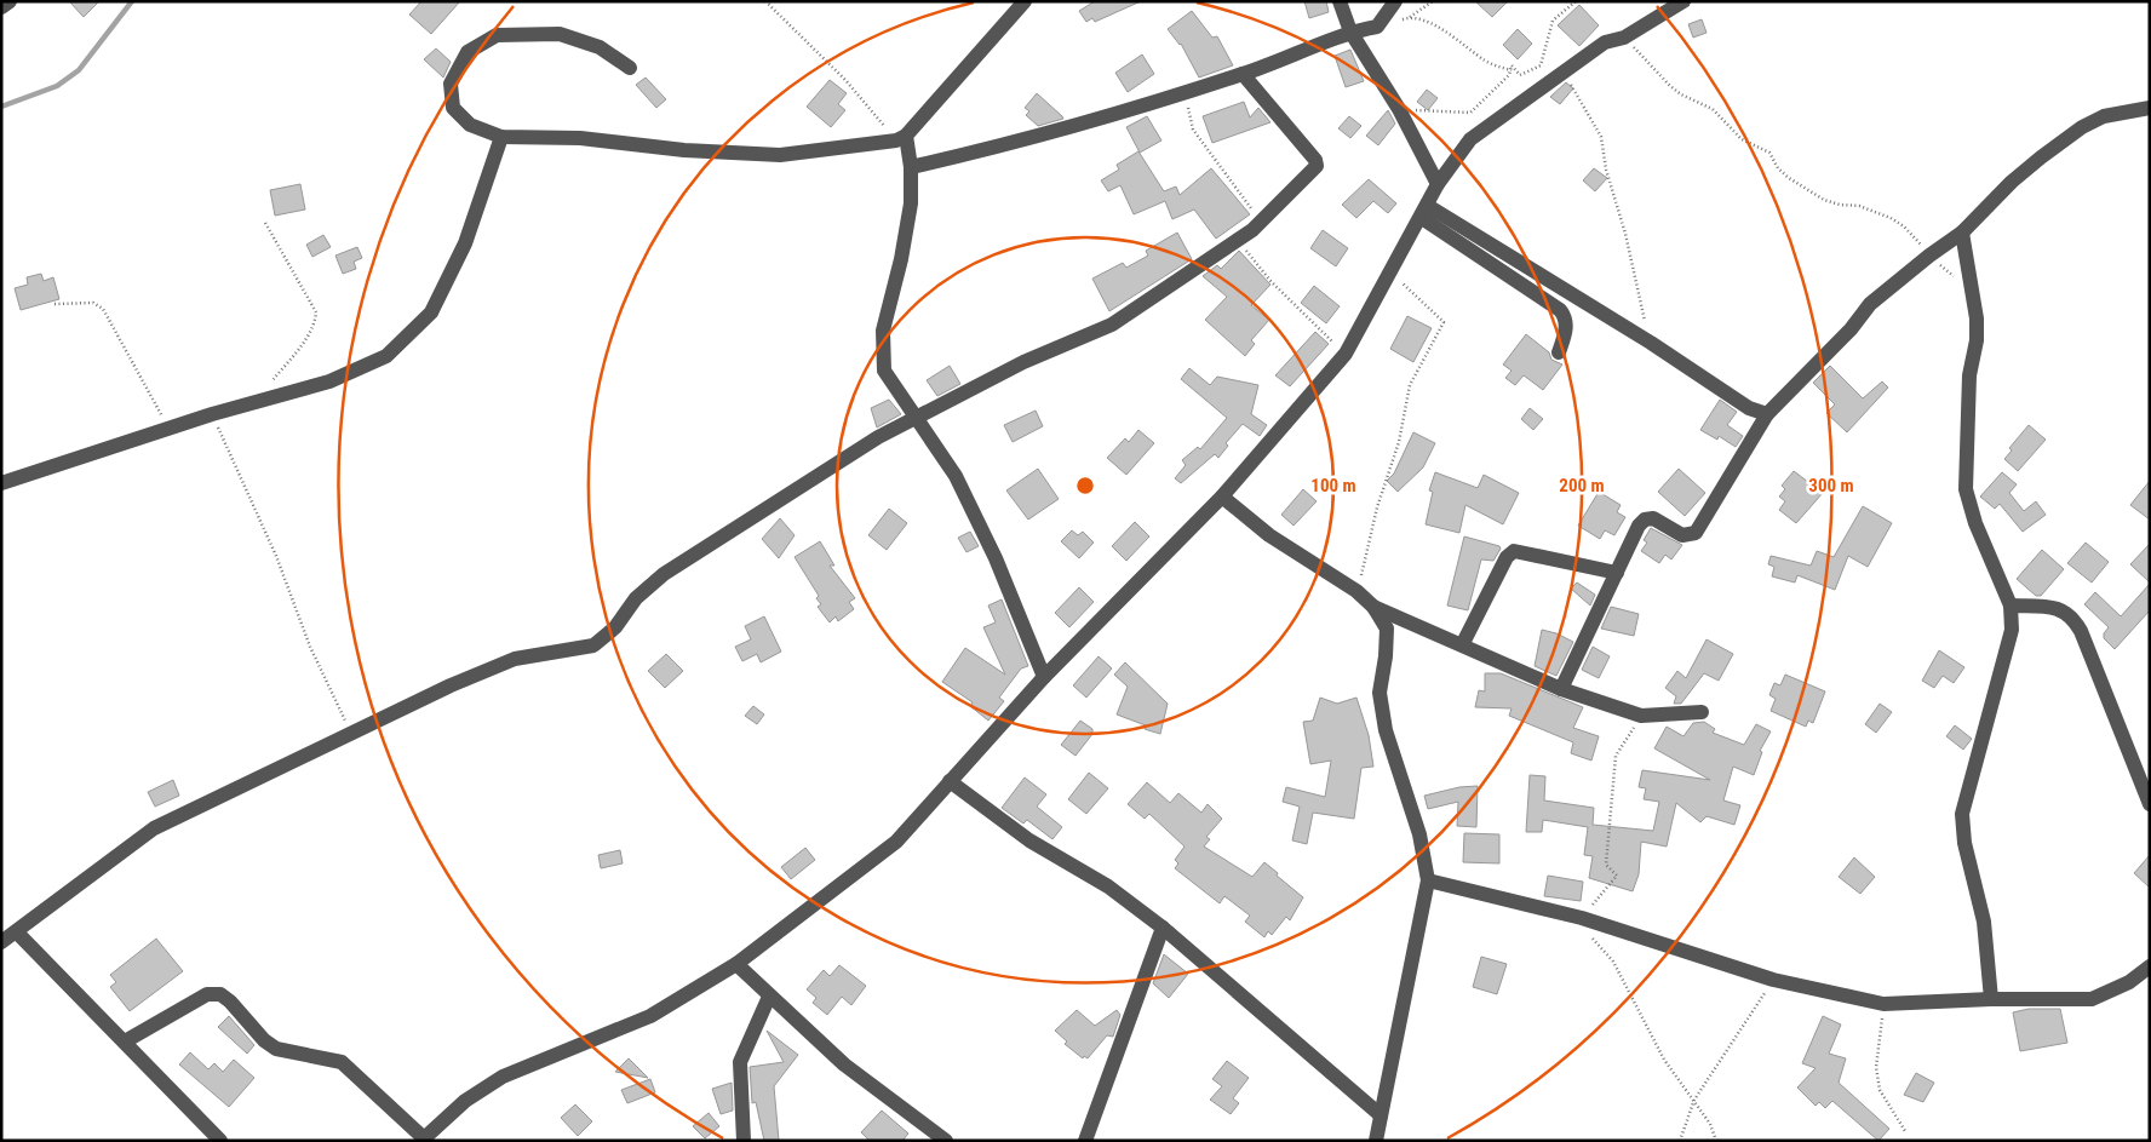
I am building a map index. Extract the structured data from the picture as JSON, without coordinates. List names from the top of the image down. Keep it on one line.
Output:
{"rings":["100 m","200 m","300 m"]}
